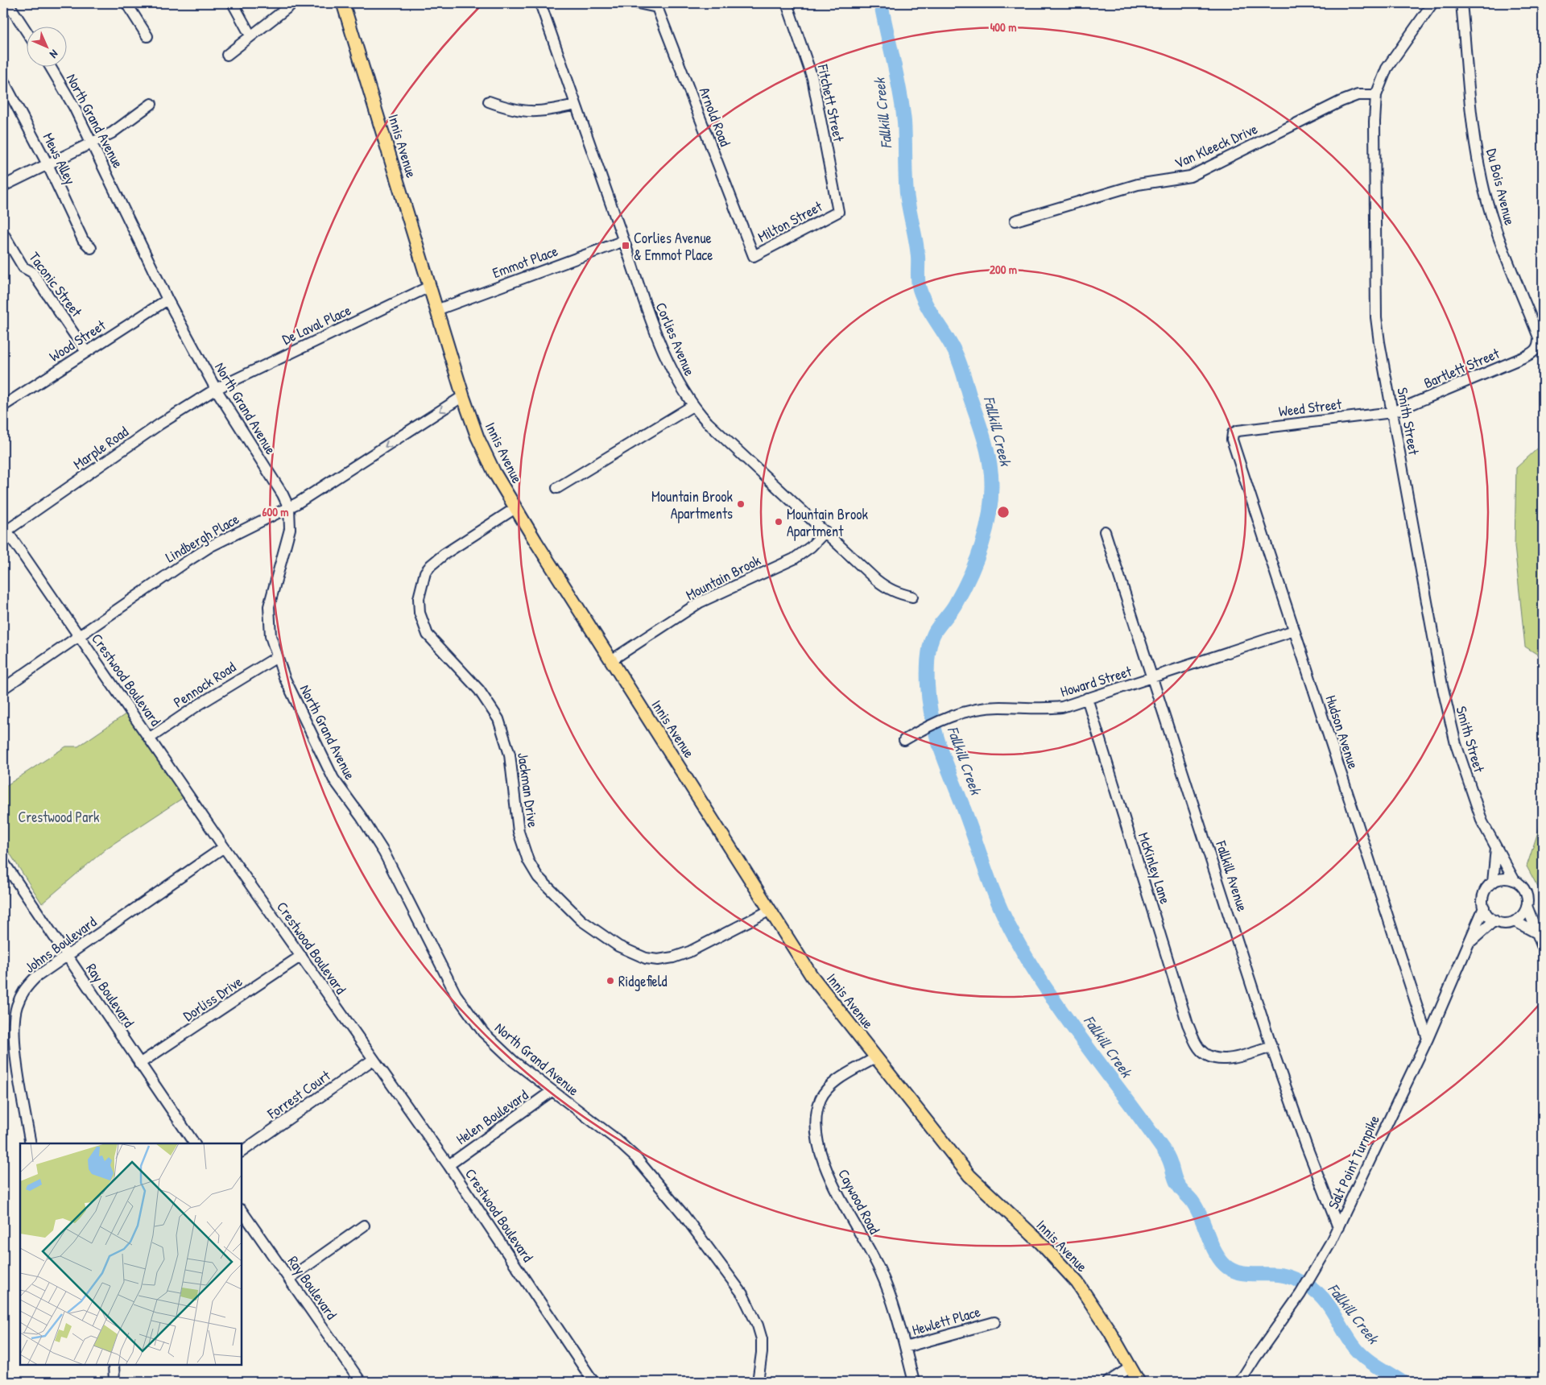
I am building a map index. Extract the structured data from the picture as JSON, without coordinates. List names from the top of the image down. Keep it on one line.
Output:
{"streets":{"main road":["Innis Avenue"],"street":["Fitchett Street","Arnold Road","North Grand Avenue","Van Kleeck Drive","Mews Alley","Du Bois Avenue","Milton Street","Emmot Place","Taconic Street","De Laval Place","Corlies Avenue","Wood Street","Bartlett Street","Weed Street","Smith Street","Marple Road","Lindbergh Place","Mountain Brook","Crestwood Boulevard","Howard Street","Pennock Road","Hudson Avenue","Jackman Drive","McKinley Lane","Fallkill Avenue","Johns Boulevard","Ray Boulevard","Dorliss Drive","Forrest Court","Helen Boulevard","Salt Point Turnpike","Caywood Road","Hewlett Place"]},"crossings":[["Fitchett Street","Milton Street"],["Arnold Road","Milton Street"],["North Grand Avenue","De Laval Place"],["North Grand Avenue","Wood Street"],["North Grand Avenue","Marple Road"],["North Grand Avenue","Lindbergh Place"],["North Grand Avenue","Pennock Road"],["North Grand Avenue","Helen Boulevard"],["Innis Avenue","Emmot Place"],["Innis Avenue","De Laval Place"],["Innis Avenue","Lindbergh Place"],["Innis Avenue","Mountain Brook"],["Innis Avenue","Jackman Drive"],["Innis Avenue","Caywood Road"],["Van Kleeck Drive","Smith Street"],["Du Bois Avenue","Bartlett Street"],["Emmot Place","Corlies Avenue"],["Taconic Street","Wood Street"],["De Laval Place","Marple Road"],["Corlies Avenue","Mountain Brook"],["Bartlett Street","Weed Street"],["Bartlett Street","Smith Street"],["Weed Street","Smith Street"],["Weed Street","Hudson Avenue"],["Smith Street","Salt Point Turnpike"],["Marple Road","Crestwood Boulevard"],["Lindbergh Place","Crestwood Boulevard"],["Crestwood Boulevard","Pennock Road"],["Crestwood Boulevard","Johns Boulevard"],["Crestwood Boulevard","Dorliss Drive"],["Crestwood Boulevard","Forrest Court"],["Crestwood Boulevard","Helen Boulevard"],["Howard Street","Hudson Avenue"],["Howard Street","McKinley Lane"],["Howard Street","Fallkill Avenue"],["Hudson Avenue","Salt Point Turnpike"],["McKinley Lane","Fallkill Avenue"],["Fallkill Avenue","Salt Point Turnpike"],["Johns Boulevard","Ray Boulevard"],["Ray Boulevard","Dorliss Drive"],["Caywood Road","Hewlett Place"]],"one_way":["Lindbergh Place"],"water":["Fallkill Creek"],"parks":["Crestwood Park"],"places":{"transit":["Corlies Avenue & Emmot Place"],"other":["Mountain Brook Apartments","Mountain Brook Apartment","Ridgefield"]},"north":"bottom right","rings":["400 m","200 m","600 m"]}
